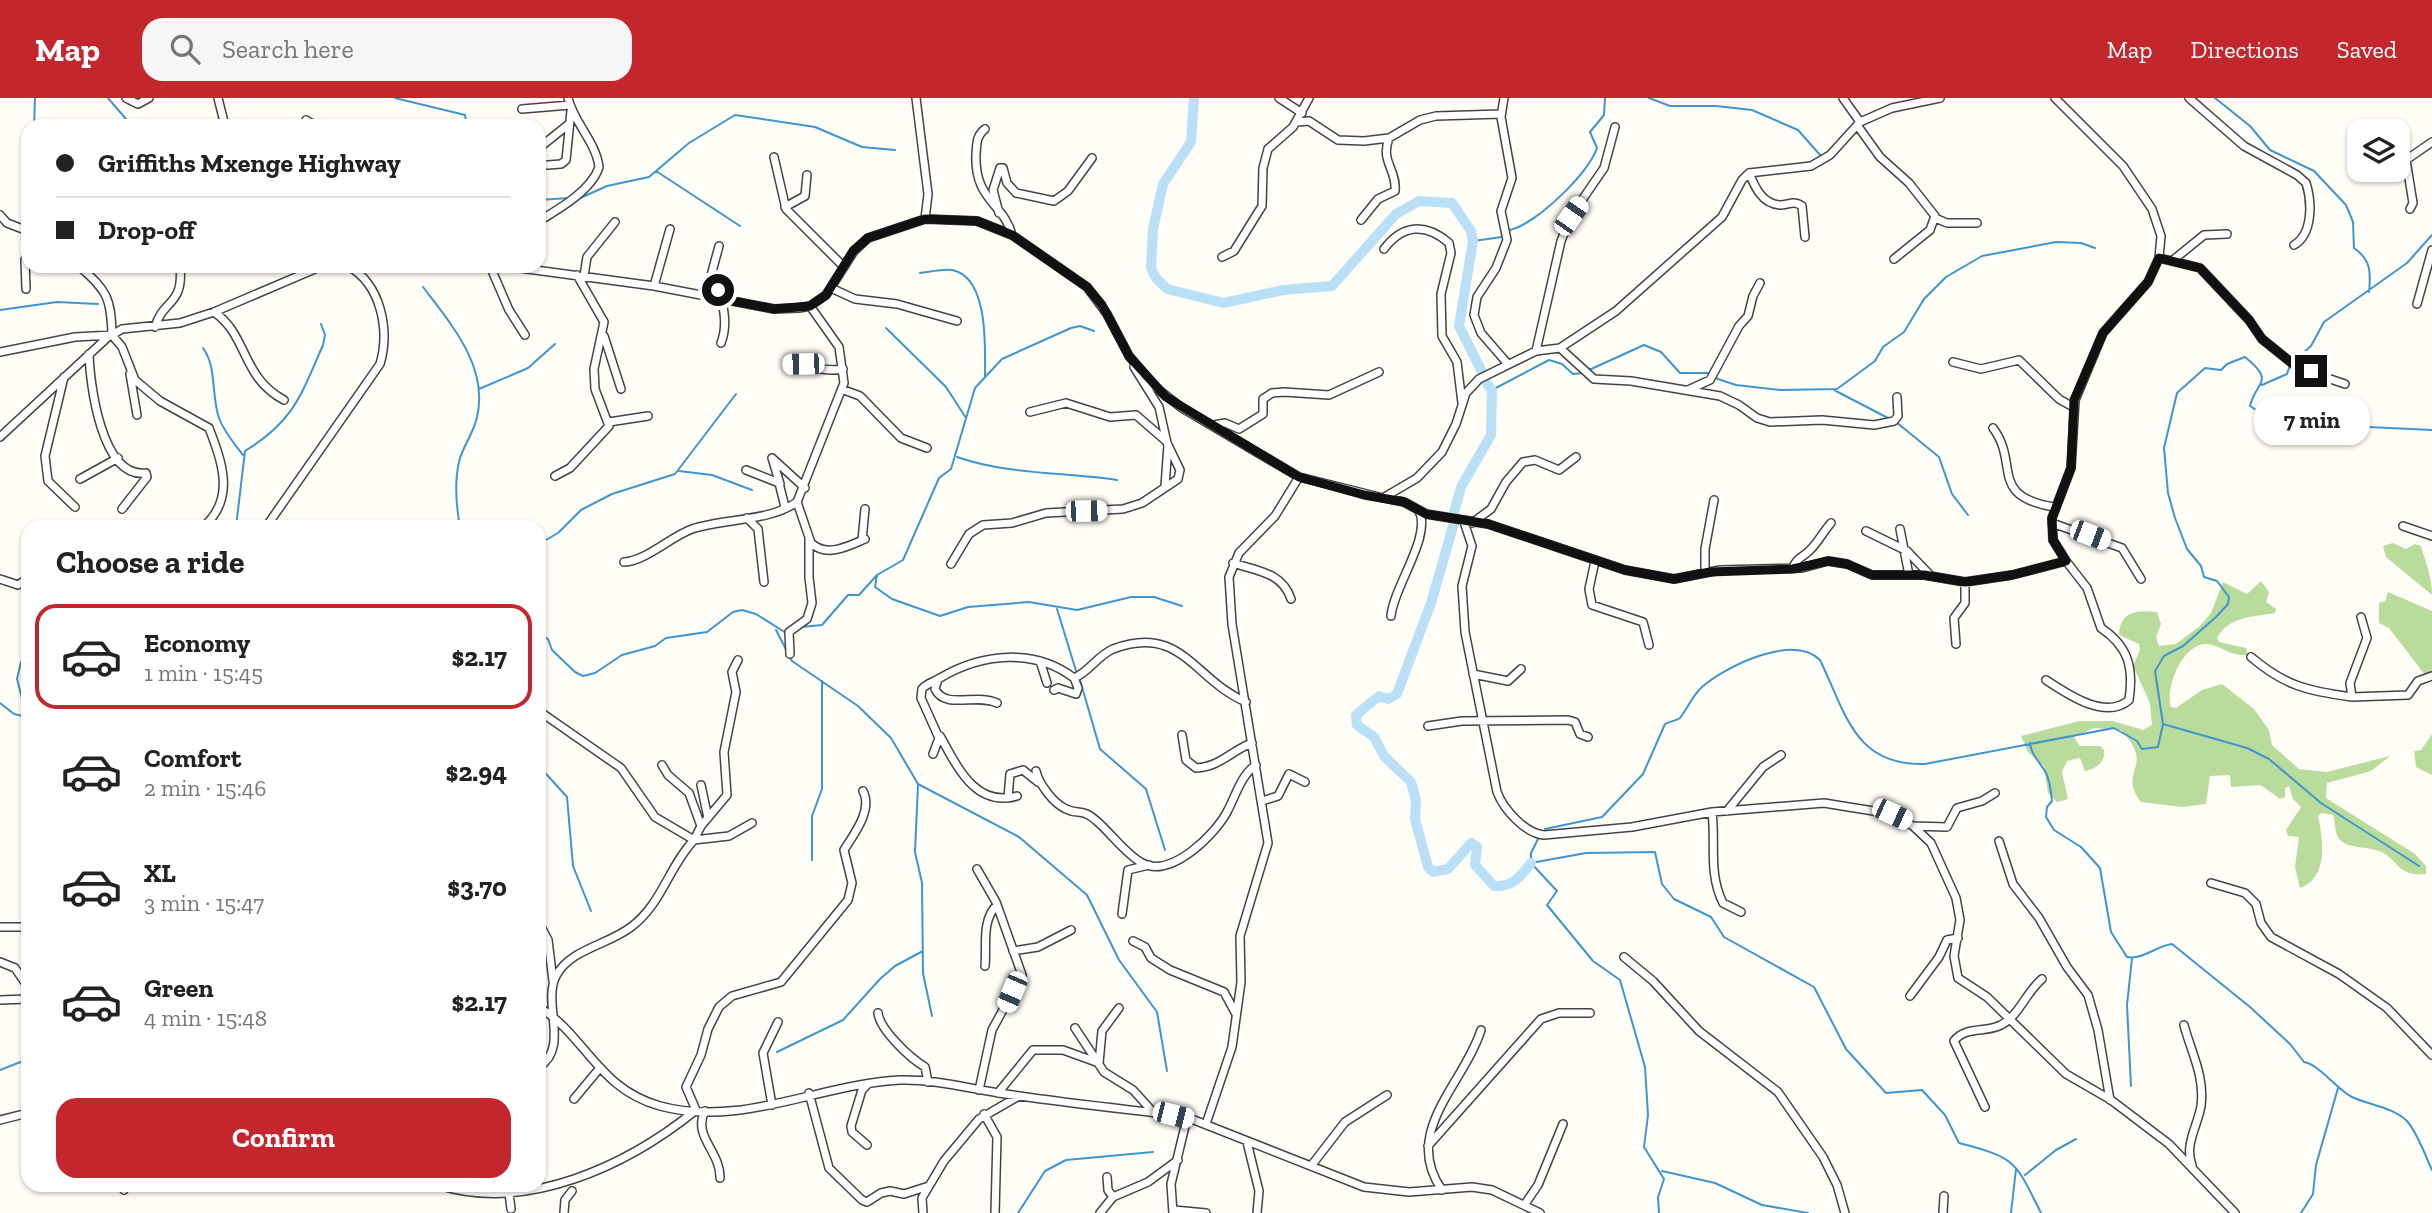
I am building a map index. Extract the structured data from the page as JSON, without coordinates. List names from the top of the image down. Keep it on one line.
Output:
{"page":{"header":"Map","search":"Search here","nav":["Map","Directions","Saved"],"banner":["Griffiths Mxenge Highway","Drop-off"],"bubble":"7 min","heading":"Choose a ride","list":[{"name":"Economy","note":"1 min · 15:45","value":"$2.17"},{"name":"Comfort","note":"2 min · 15:46","value":"$2.94"},{"name":"XL","note":"3 min · 15:47","value":"$3.70"},{"name":"Green","note":"4 min · 15:48","value":"$2.17"}],"buttons":"Confirm"}}
